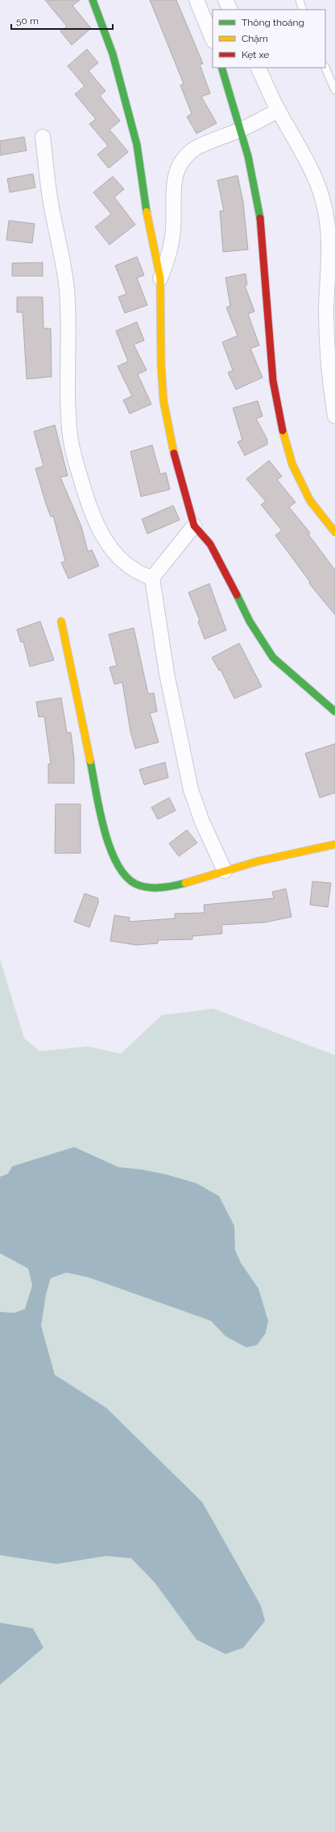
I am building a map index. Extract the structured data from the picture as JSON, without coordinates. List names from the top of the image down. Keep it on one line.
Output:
{"legend":["Thông thoáng","Chậm","Kẹt xe"],"scale_bar":"50 m"}
